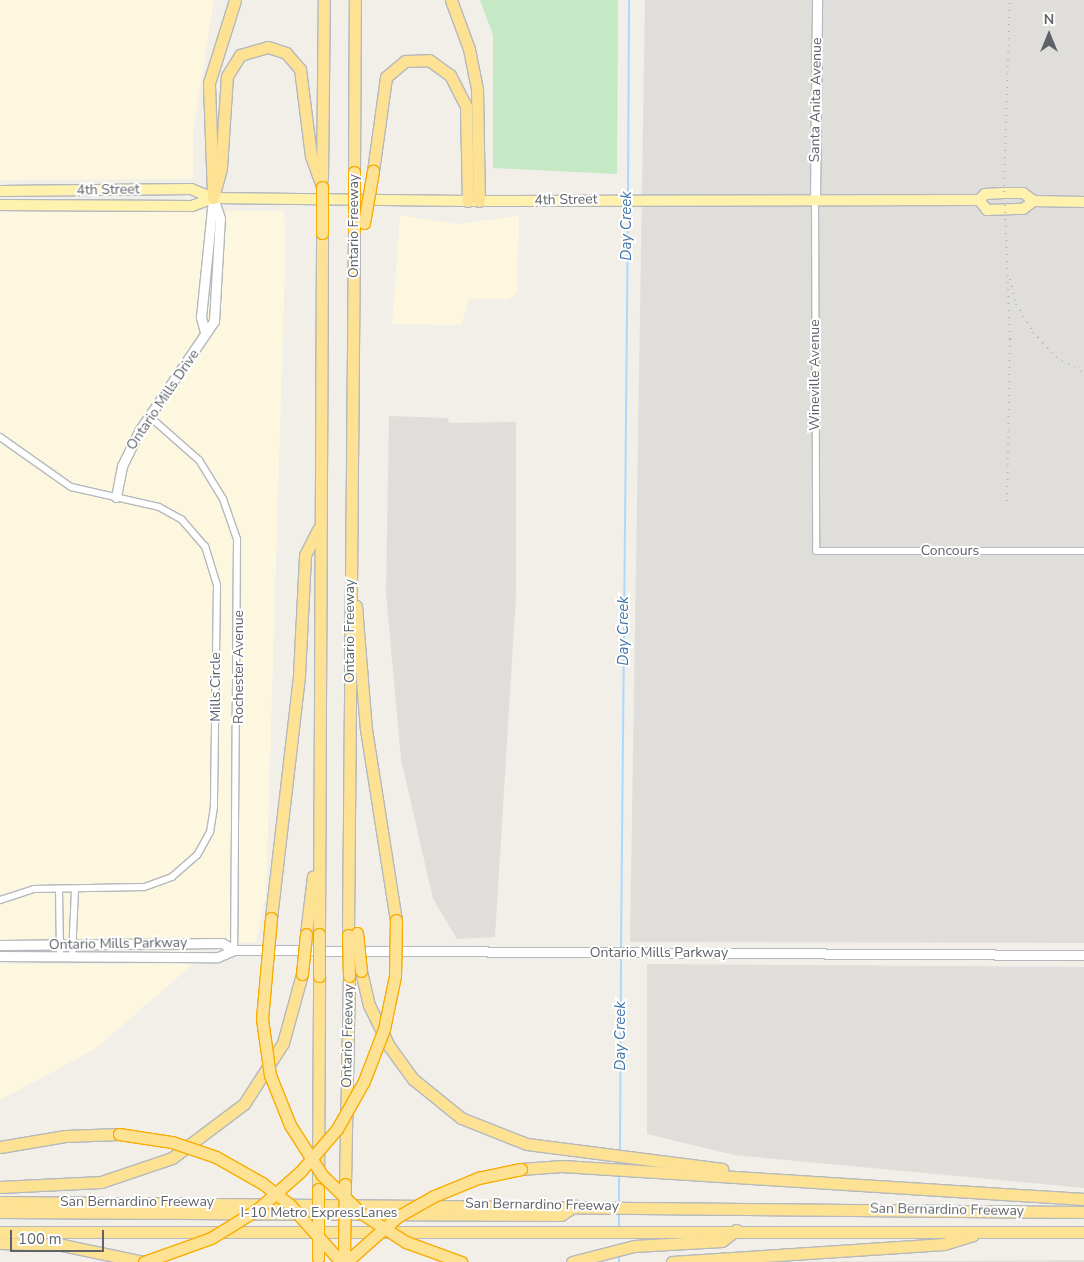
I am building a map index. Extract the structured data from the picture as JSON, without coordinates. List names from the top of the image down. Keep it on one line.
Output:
{"streets":{"highway":["Ontario Freeway","San Bernardino Freeway","I-10 Metro ExpressLanes"],"main road":["Santa Anita Avenue","4th Street","Ontario Mills Drive","Ontario Mills Parkway"],"street":["Wineville Avenue","Concours","Rochester Avenue","Mills Circle"]},"crossings":[["Santa Anita Avenue","4th Street"],["Santa Anita Avenue","Wineville Avenue"],["4th Street","Wineville Avenue"],["4th Street","Ontario Mills Drive"],["Wineville Avenue","Concours"],["Ontario Mills Drive","Rochester Avenue"],["Ontario Mills Drive","Mills Circle"],["Rochester Avenue","Ontario Mills Parkway"],["San Bernardino Freeway","I-10 Metro ExpressLanes"]],"water":["Day Creek"],"scale_bar":"100 m","north":"top"}
